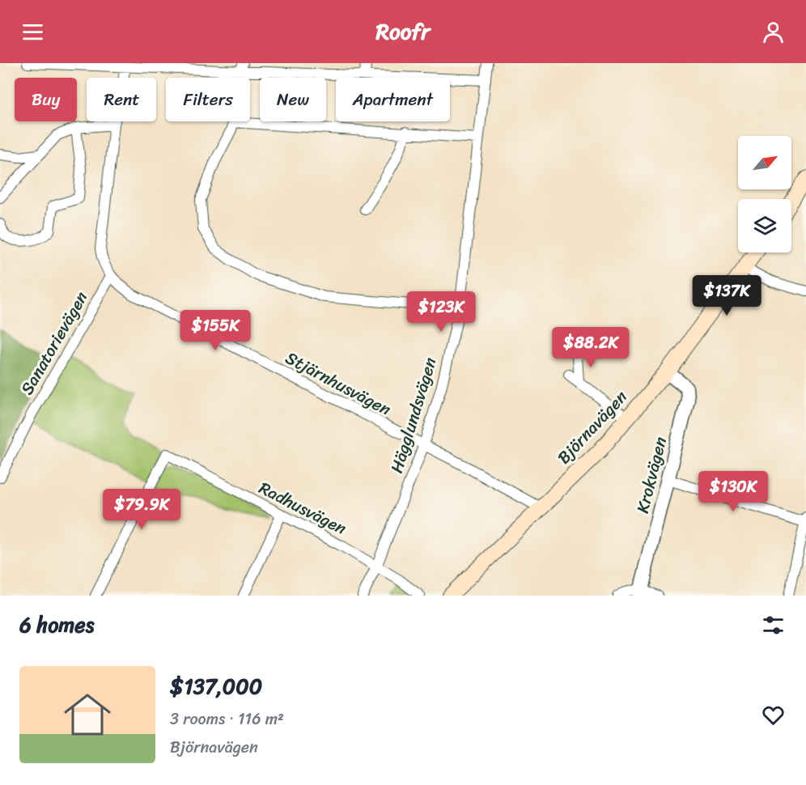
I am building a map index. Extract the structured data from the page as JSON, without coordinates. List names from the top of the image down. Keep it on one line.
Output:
{"streets":{"main road":["Björnavägen"],"street":["Sanatorievägen","Stjärnhusvägen","Hägglundsvägen","Krokvägen","Radhusvägen"]},"crossings":[["Sanatorievägen","Stjärnhusvägen"],["Stjärnhusvägen","Hägglundsvägen"],["Stjärnhusvägen","Björnavägen"],["Hägglundsvägen","Radhusvägen"],["Björnavägen","Krokvägen"]],"north":"top right","page":{"header":"Roofr","chip":["Buy","Rent","Filters","New","Apartment"],"price":["$137K","$123K","$155K","$88.2K","$130K","$79.9K"],"heading":"6 homes","list":[{"name":"$137,000","note":"3 rooms · 116 m² · Björnavägen"}]}}
